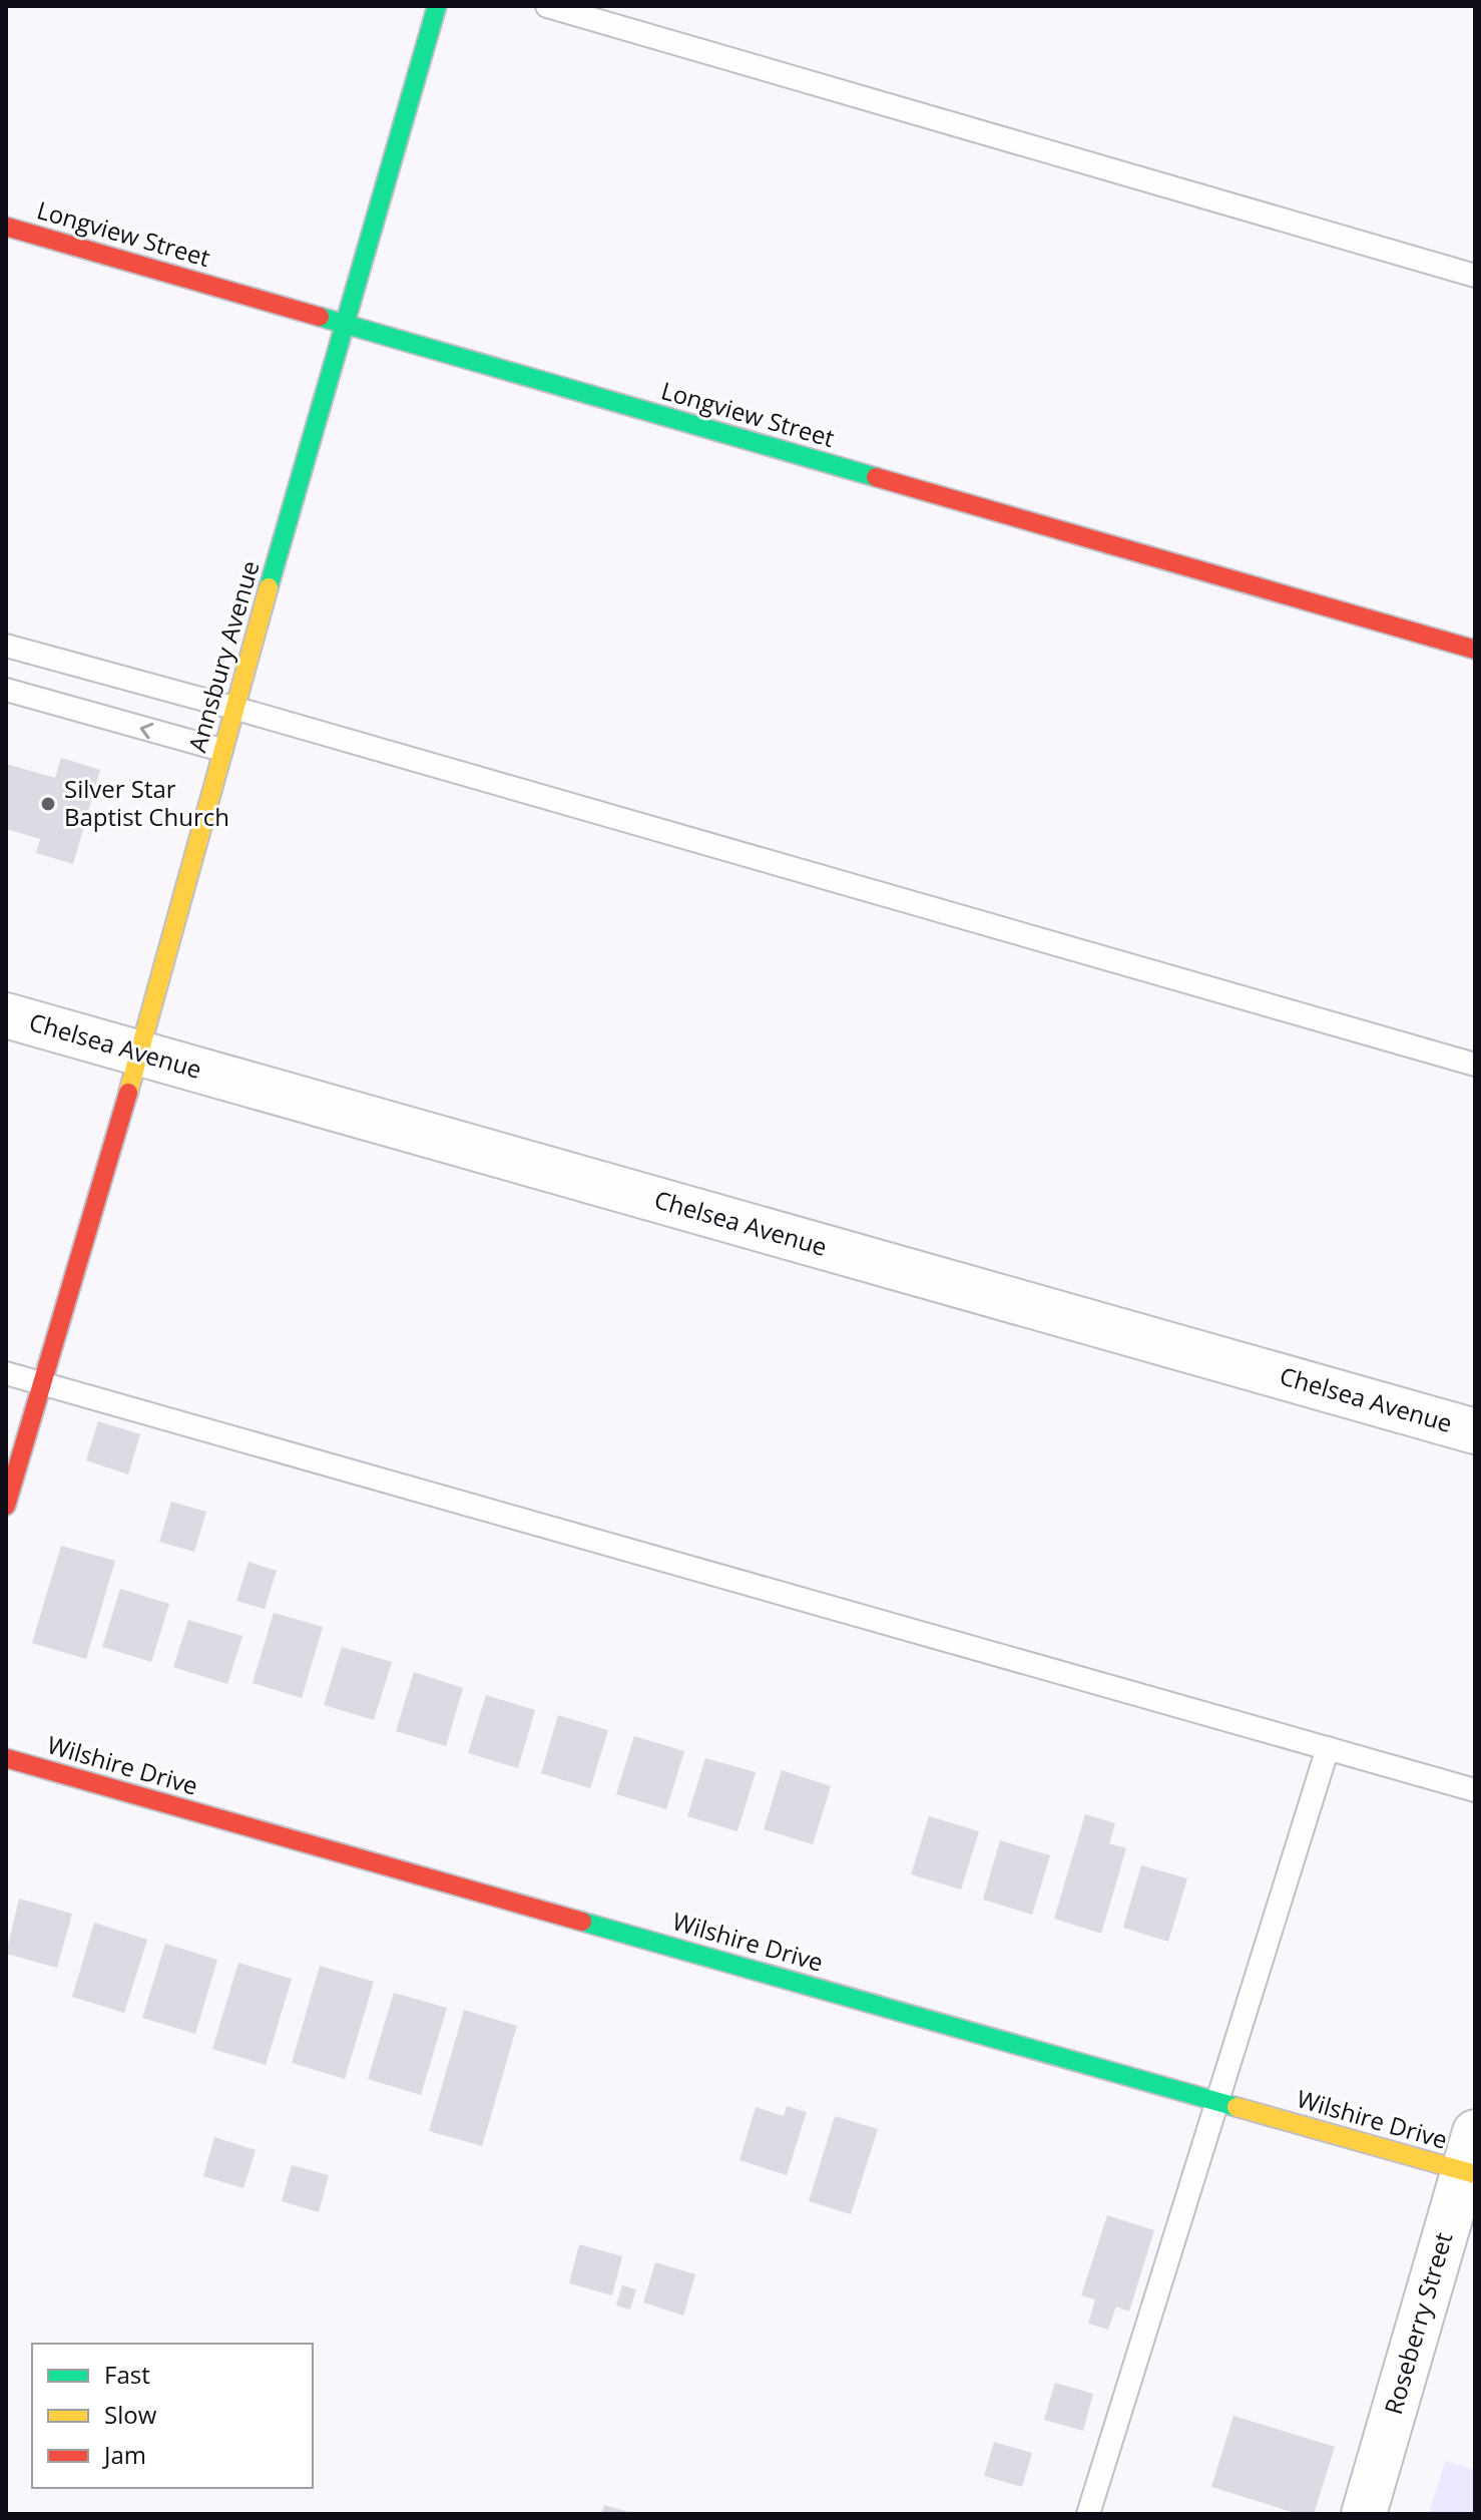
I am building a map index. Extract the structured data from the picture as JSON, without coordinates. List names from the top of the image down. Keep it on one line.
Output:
{"streets":{"street":["Longview Street","Annsbury Avenue","Chelsea Avenue","Wilshire Drive","Roseberry Street"]},"crossings":[["Longview Street","Annsbury Avenue"],["Annsbury Avenue","Chelsea Avenue"],["Wilshire Drive","Roseberry Street"]],"places":["Silver Star Baptist Church"],"legend":["Fast","Slow","Jam"]}
